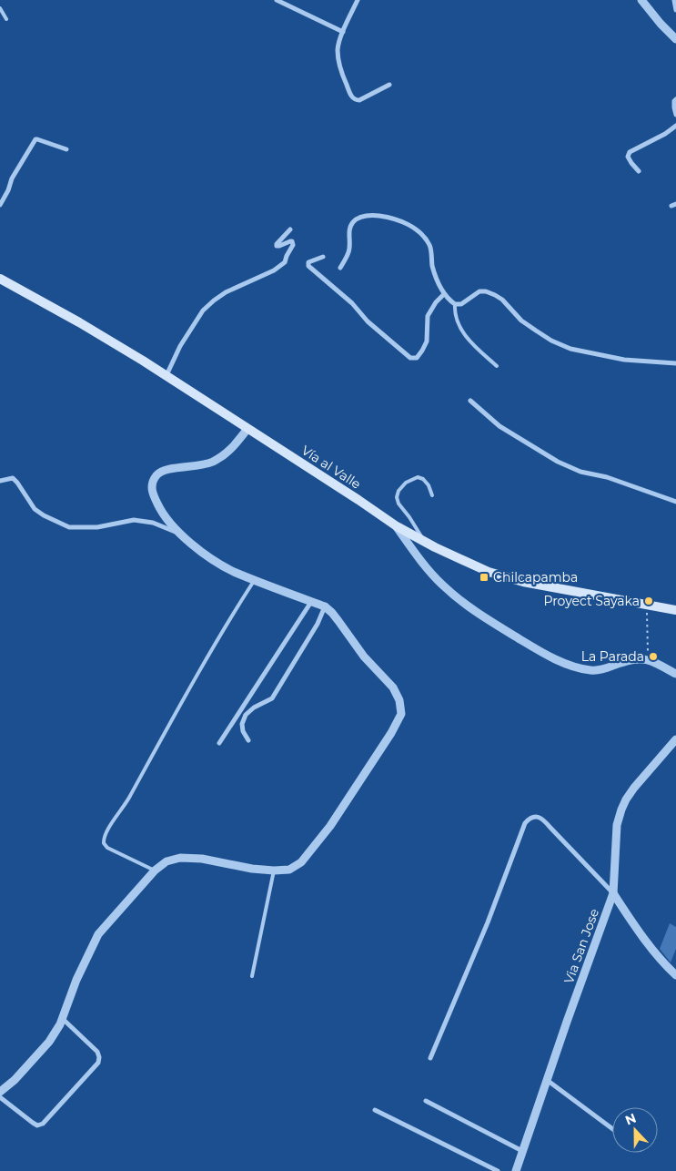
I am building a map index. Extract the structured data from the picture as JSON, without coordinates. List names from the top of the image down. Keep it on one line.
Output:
{"streets":{"main road":["Vía al Valle"],"street":["Via San Jose"]},"places":{"transit":["Chilcapamba"],"other":["Proyect Sayaka","La Parada"]},"north":"top"}
